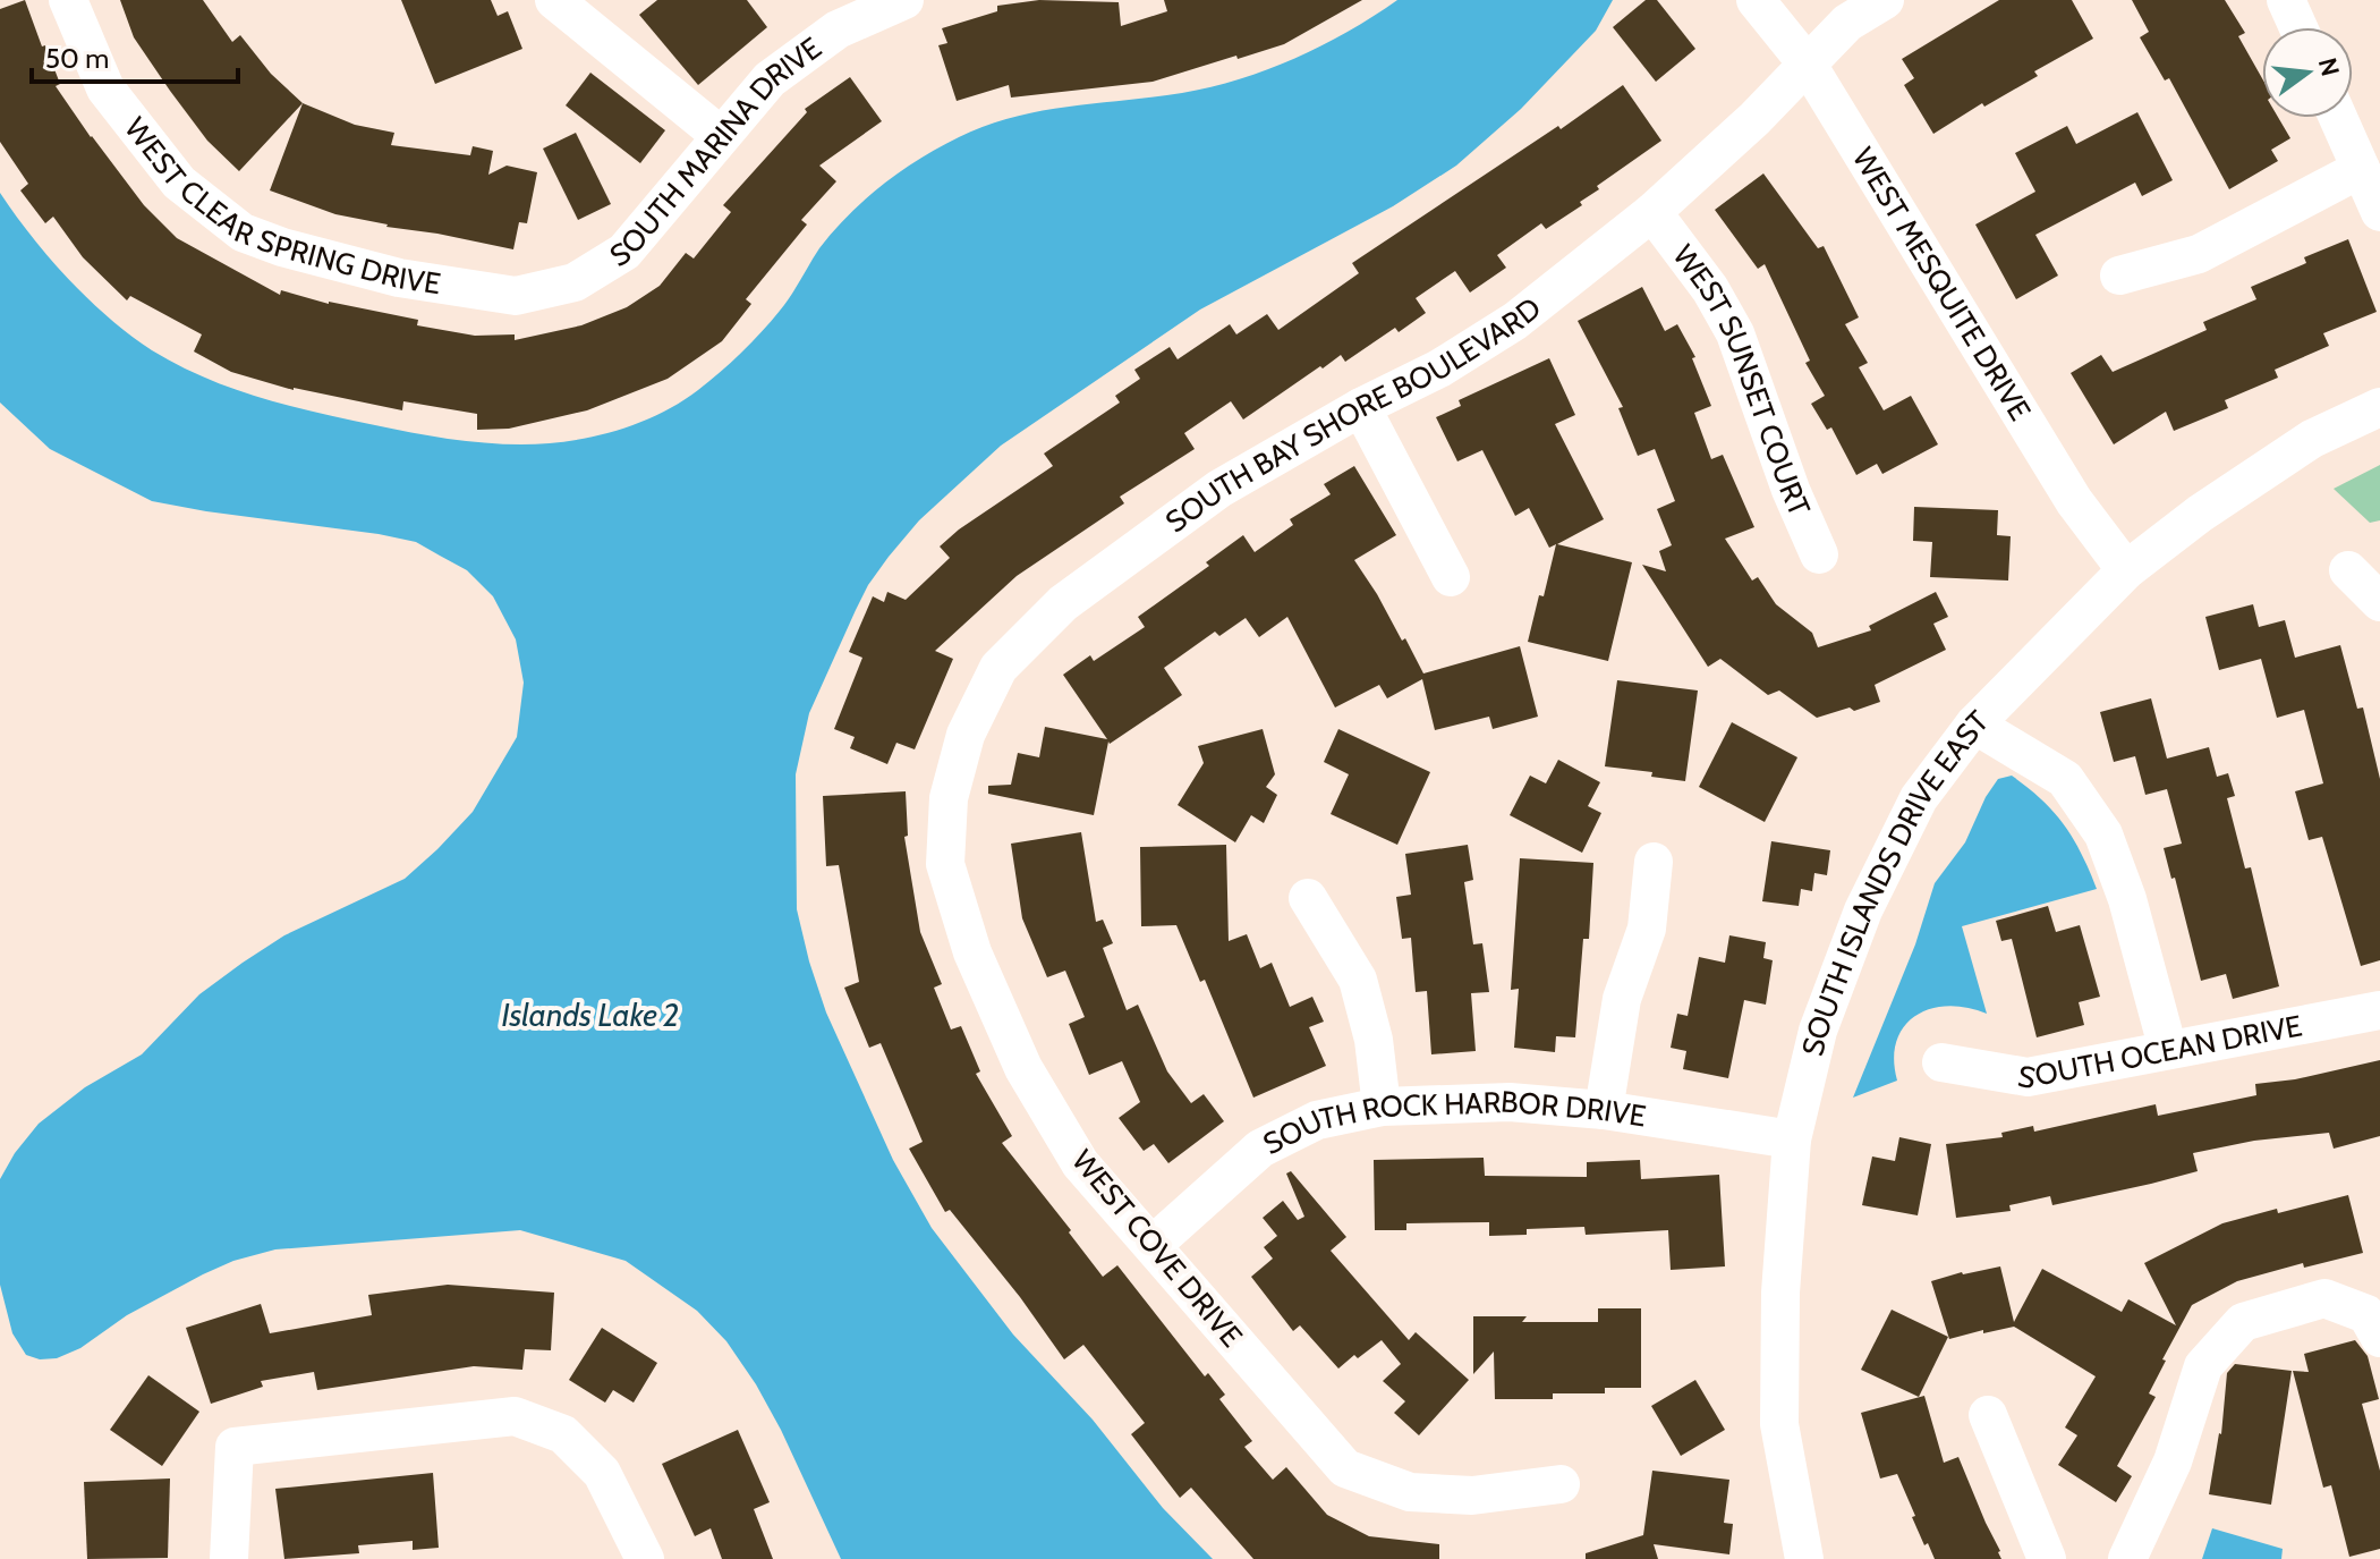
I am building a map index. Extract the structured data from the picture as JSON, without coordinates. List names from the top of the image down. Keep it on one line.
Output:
{"streets":{"street":["SOUTH MARINA DRIVE","WEST CLEAR SPRING DRIVE","WEST MESQUITE DRIVE","WEST SUNSET COURT","SOUTH BAY SHORE BOULEVARD","SOUTH ISLANDS DRIVE EAST","SOUTH OCEAN DRIVE","SOUTH ROCK HARBOR DRIVE","WEST COVE DRIVE"]},"crossings":[["SOUTH MARINA DRIVE","WEST CLEAR SPRING DRIVE"],["WEST MESQUITE DRIVE","SOUTH BAY SHORE BOULEVARD"],["WEST MESQUITE DRIVE","SOUTH ISLANDS DRIVE EAST"],["WEST SUNSET COURT","SOUTH BAY SHORE BOULEVARD"],["SOUTH BAY SHORE BOULEVARD","WEST COVE DRIVE"],["SOUTH ISLANDS DRIVE EAST","SOUTH ROCK HARBOR DRIVE"],["SOUTH ROCK HARBOR DRIVE","WEST COVE DRIVE"]],"water":["Islands Lake 2"],"scale_bar":"50 m","north":"right"}
